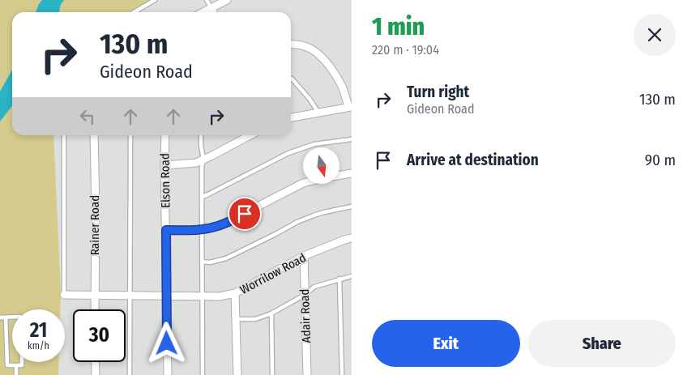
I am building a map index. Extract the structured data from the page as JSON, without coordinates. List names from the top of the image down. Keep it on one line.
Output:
{"streets":{"street":["Elson Road","Rainer Road","Worrilow Road","Adair Road"]},"crossings":[["Elson Road","Worrilow Road"],["Rainer Road","Worrilow Road"],["Worrilow Road","Adair Road"]],"north":"bottom","page":{"heading":["1 min","220 m · 19:04"],"turn":["130 m","Gideon Road"],"list":[{"name":"Turn right","note":"Gideon Road","value":"130 m"},{"name":"Arrive at destination","value":"90 m"}],"speed":"21 km/h","limit":"30","buttons":["Exit","Share"]}}
